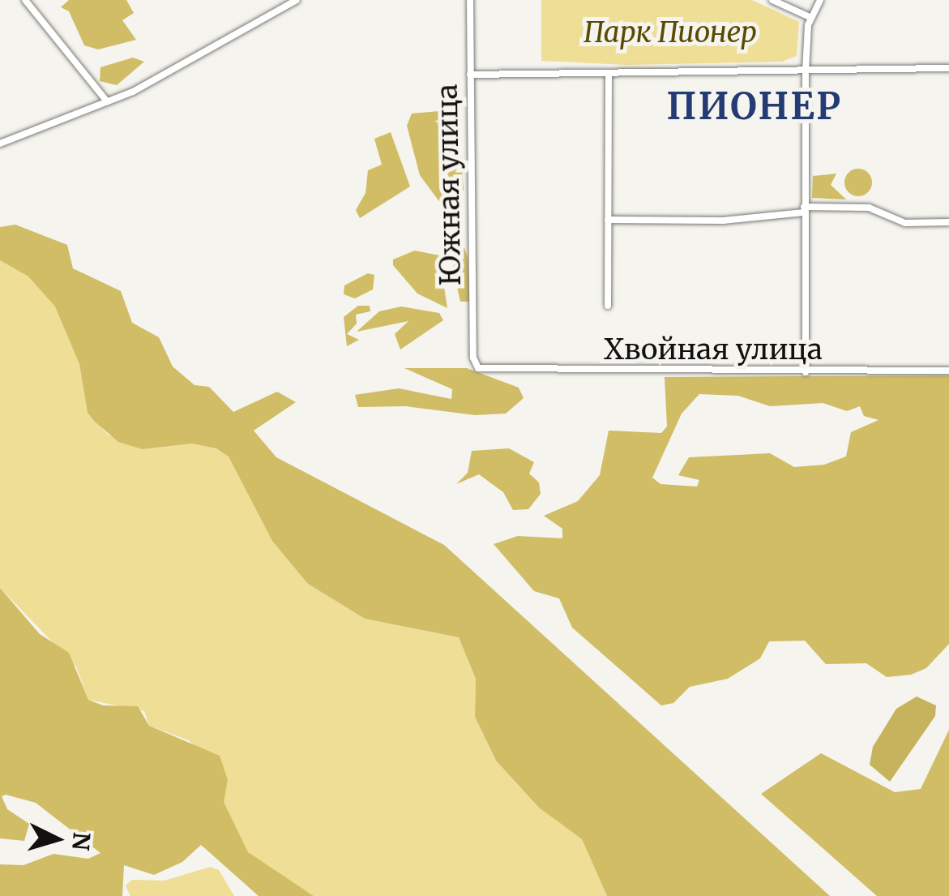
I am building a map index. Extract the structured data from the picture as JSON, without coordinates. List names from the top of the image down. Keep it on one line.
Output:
{"streets":{"street":["Южная улица","Хвойная улица"]},"crossings":[["Южная улица","Хвойная улица"]],"districts":["ПИОНЕР"],"parks":["Парк Пионер"],"north":"right"}
